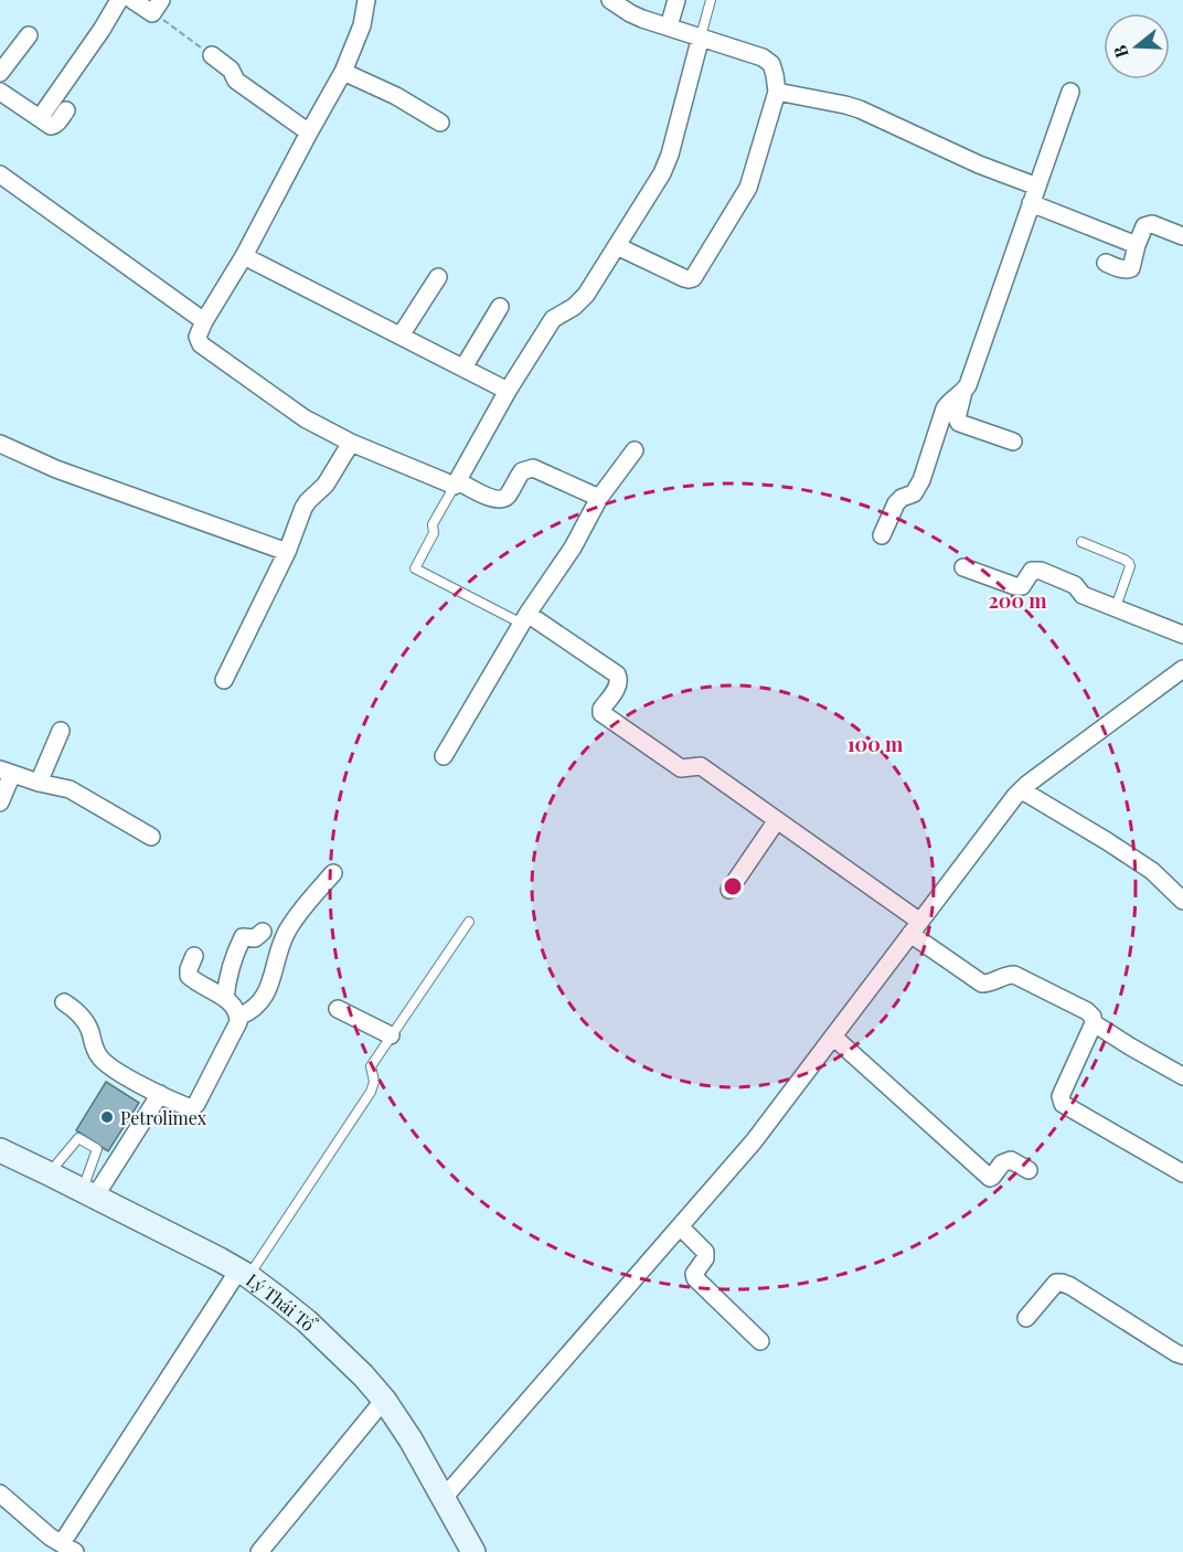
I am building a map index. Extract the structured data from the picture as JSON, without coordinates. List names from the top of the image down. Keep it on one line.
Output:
{"streets":{"main road":["Lý Thái Tổ"]},"places":["Petrolimex"],"north":"left","rings":["200 m","100 m"]}
